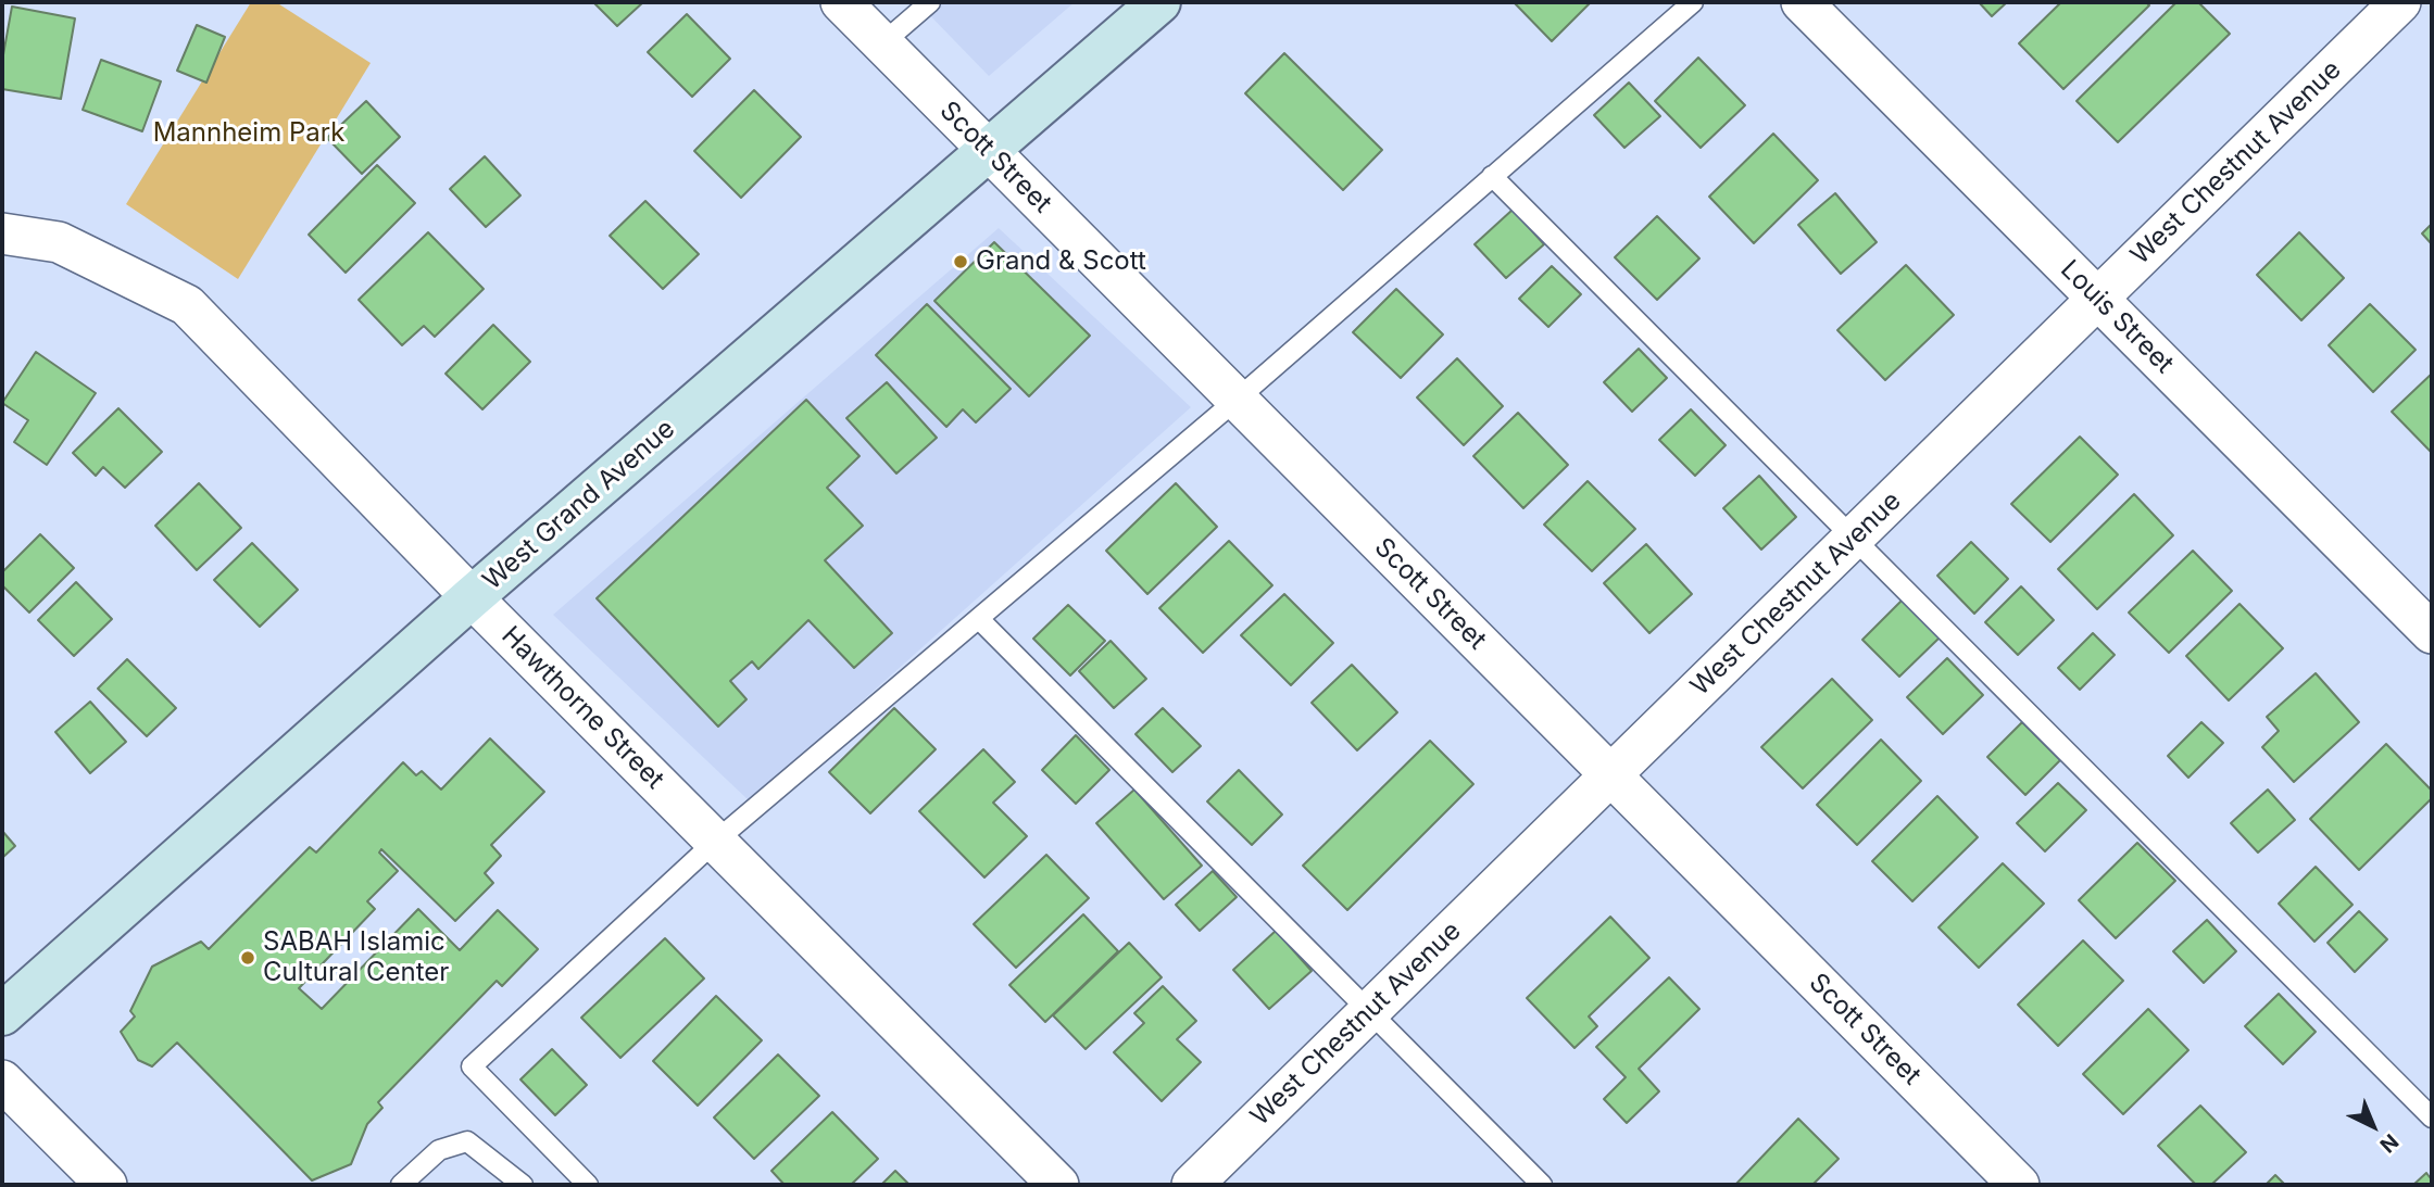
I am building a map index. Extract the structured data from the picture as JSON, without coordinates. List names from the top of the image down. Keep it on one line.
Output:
{"streets":{"main road":["West Grand Avenue"],"street":["Scott Street","West Chestnut Avenue","Louis Street","Hawthorne Street"]},"crossings":[["Scott Street","West Chestnut Avenue"],["Scott Street","West Grand Avenue"],["West Chestnut Avenue","Louis Street"],["West Grand Avenue","Hawthorne Street"]],"parks":["Mannheim Park"],"places":["Grand & Scott","SABAH Islamic Cultural Center"],"north":"bottom right"}
